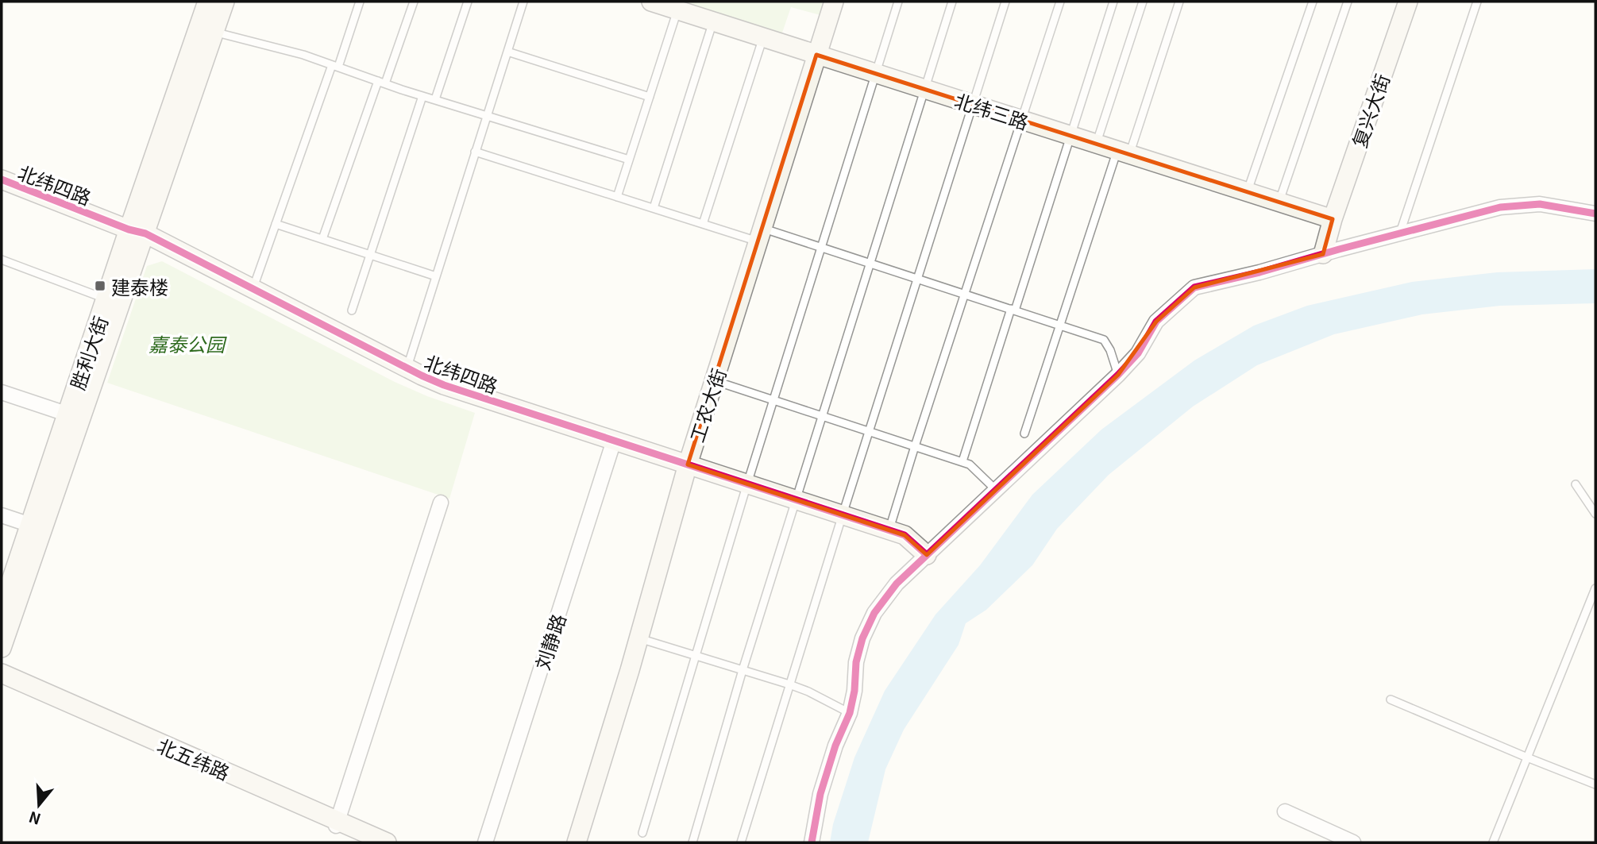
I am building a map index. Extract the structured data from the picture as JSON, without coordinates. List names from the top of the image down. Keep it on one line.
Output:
{"streets":{"street":["北纬三路","复兴大街","北纬四路","胜利大街","工农大街","刘静路","北五纬路"]},"crossings":[["北纬三路","复兴大街"],["北纬三路","工农大街"],["北纬四路","胜利大街"],["北纬四路","工农大街"],["北纬四路","刘静路"]],"parks":["嘉泰公园"],"places":{"transit":["建泰楼"]},"north":"bottom"}
